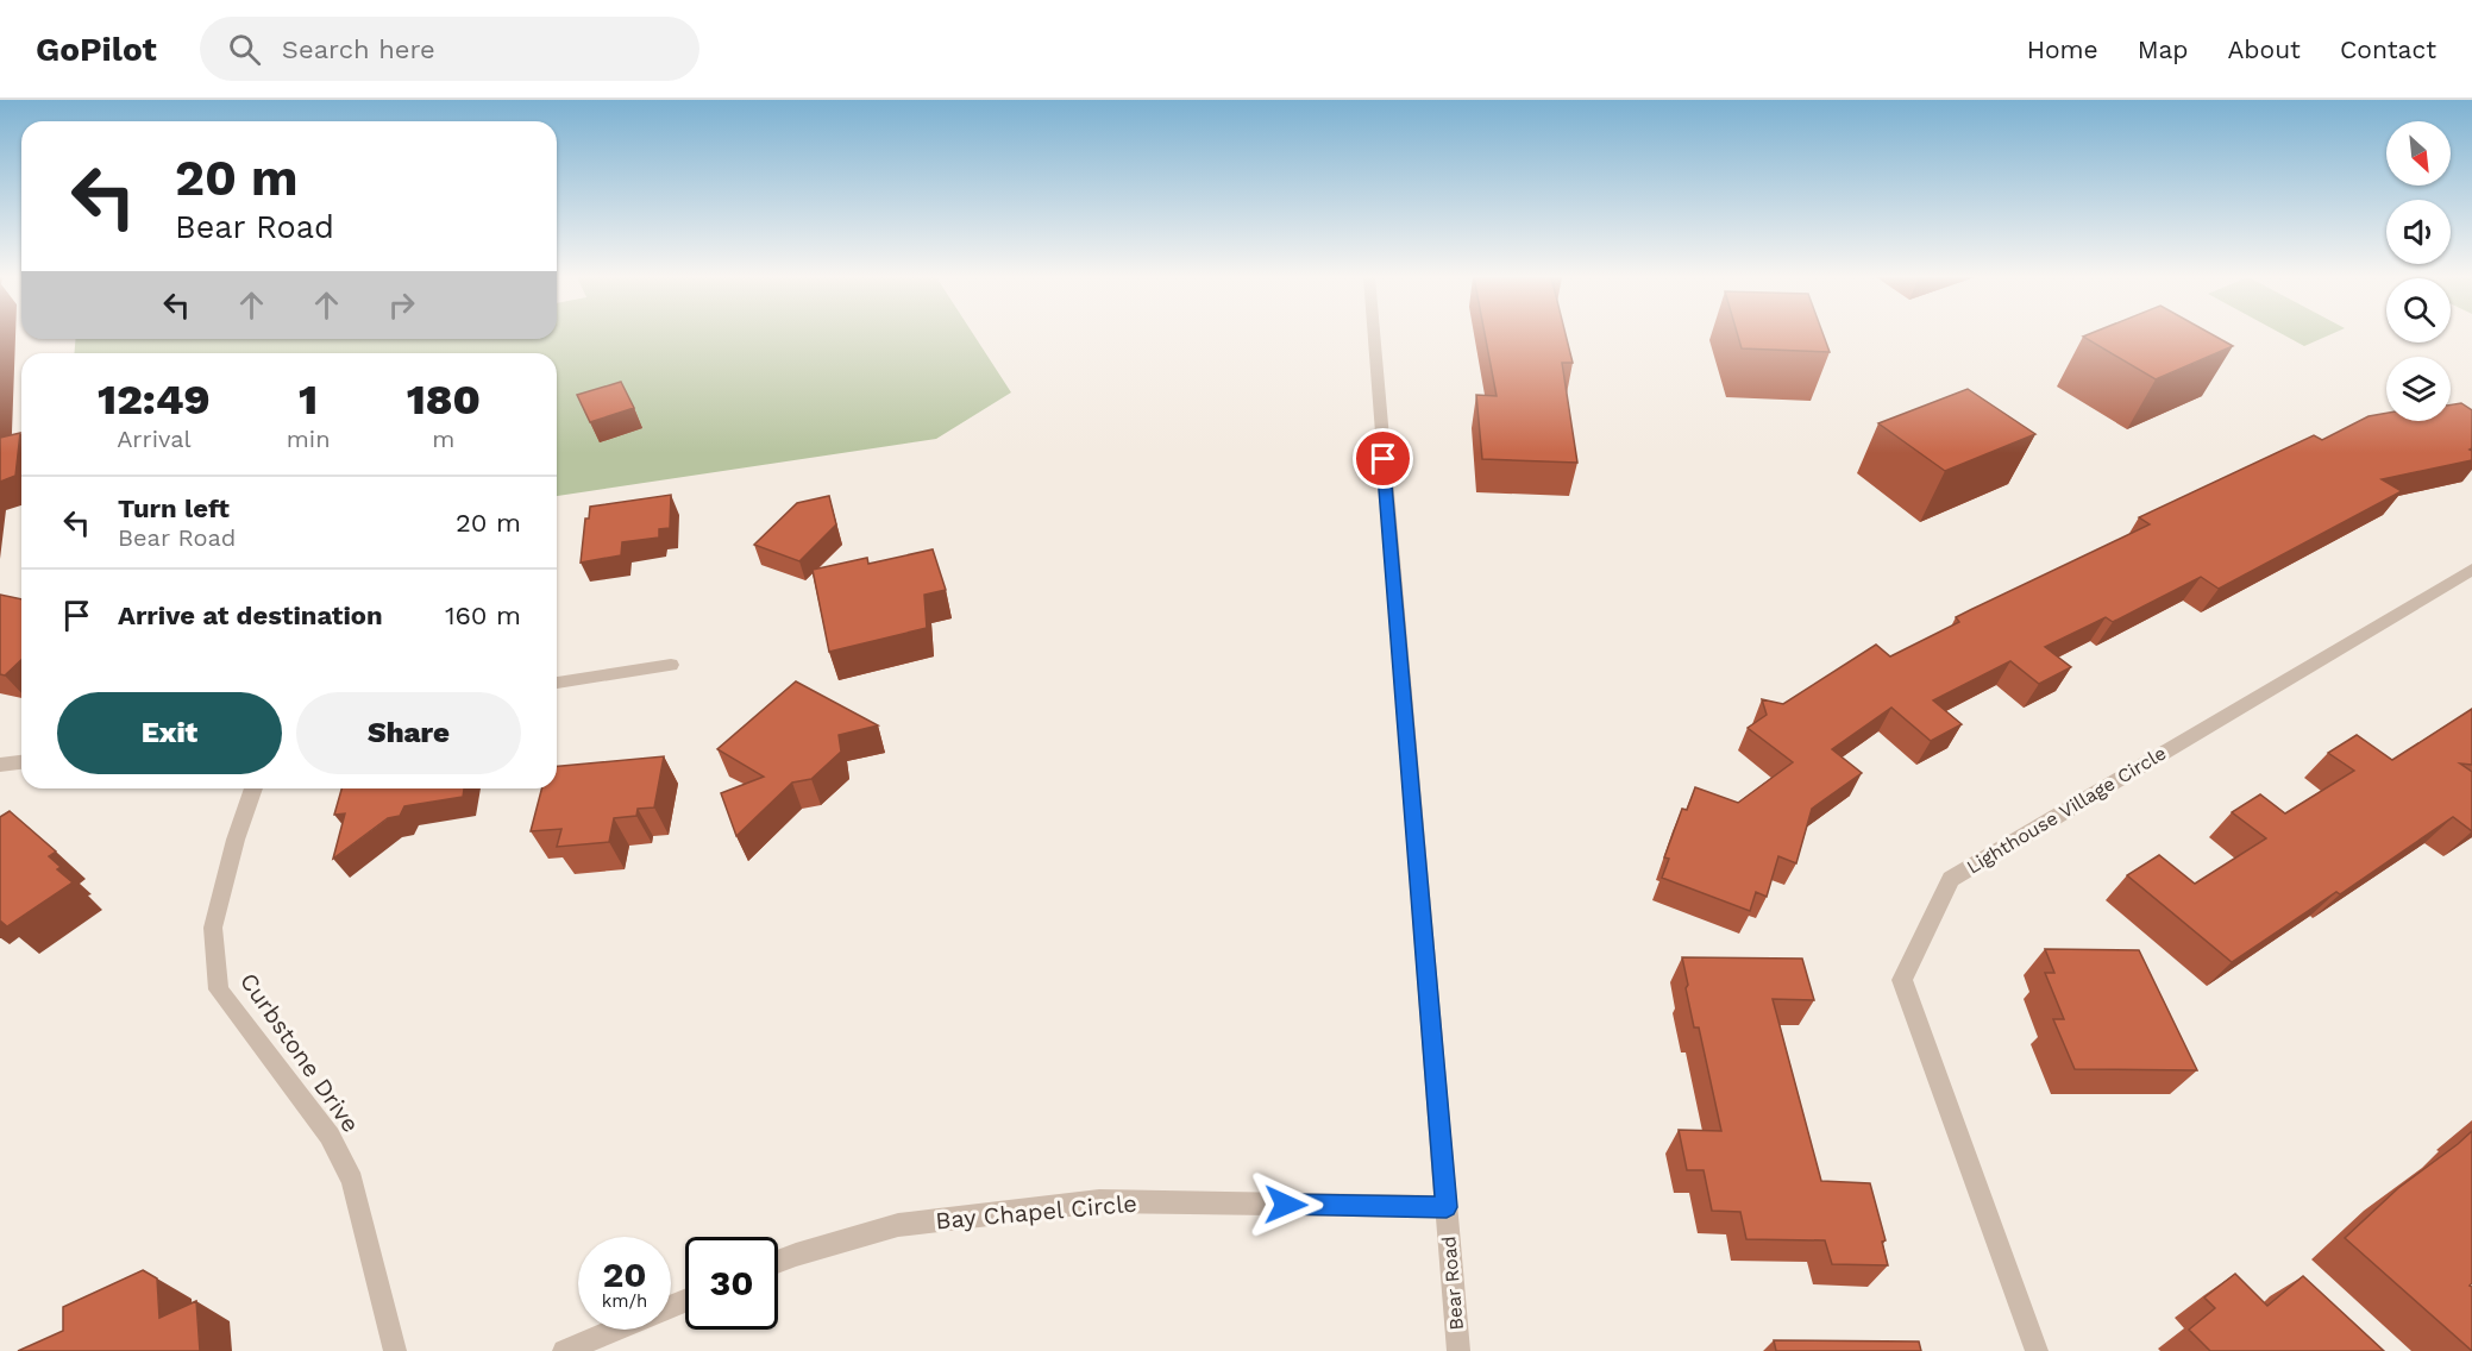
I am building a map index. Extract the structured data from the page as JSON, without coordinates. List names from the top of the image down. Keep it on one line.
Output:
{"streets":{"street":["Lighthouse Village Circle","Curbstone Drive","Bay Chapel Circle","Bear Road"]},"crossings":[["Bay Chapel Circle","Bear Road"]],"north":"bottom right","page":{"header":"GoPilot","search":"Search here","nav":["Home","Map","About","Contact"],"turn":["20 m","Bear Road"],"eta":["12:49","Arrival","1","min","180","m"],"list":[{"name":"Turn left","note":"Bear Road","value":"20 m"},{"name":"Arrive at destination","value":"160 m"}],"buttons":["Exit","Share"],"speed":"20 km/h","limit":"30"}}
